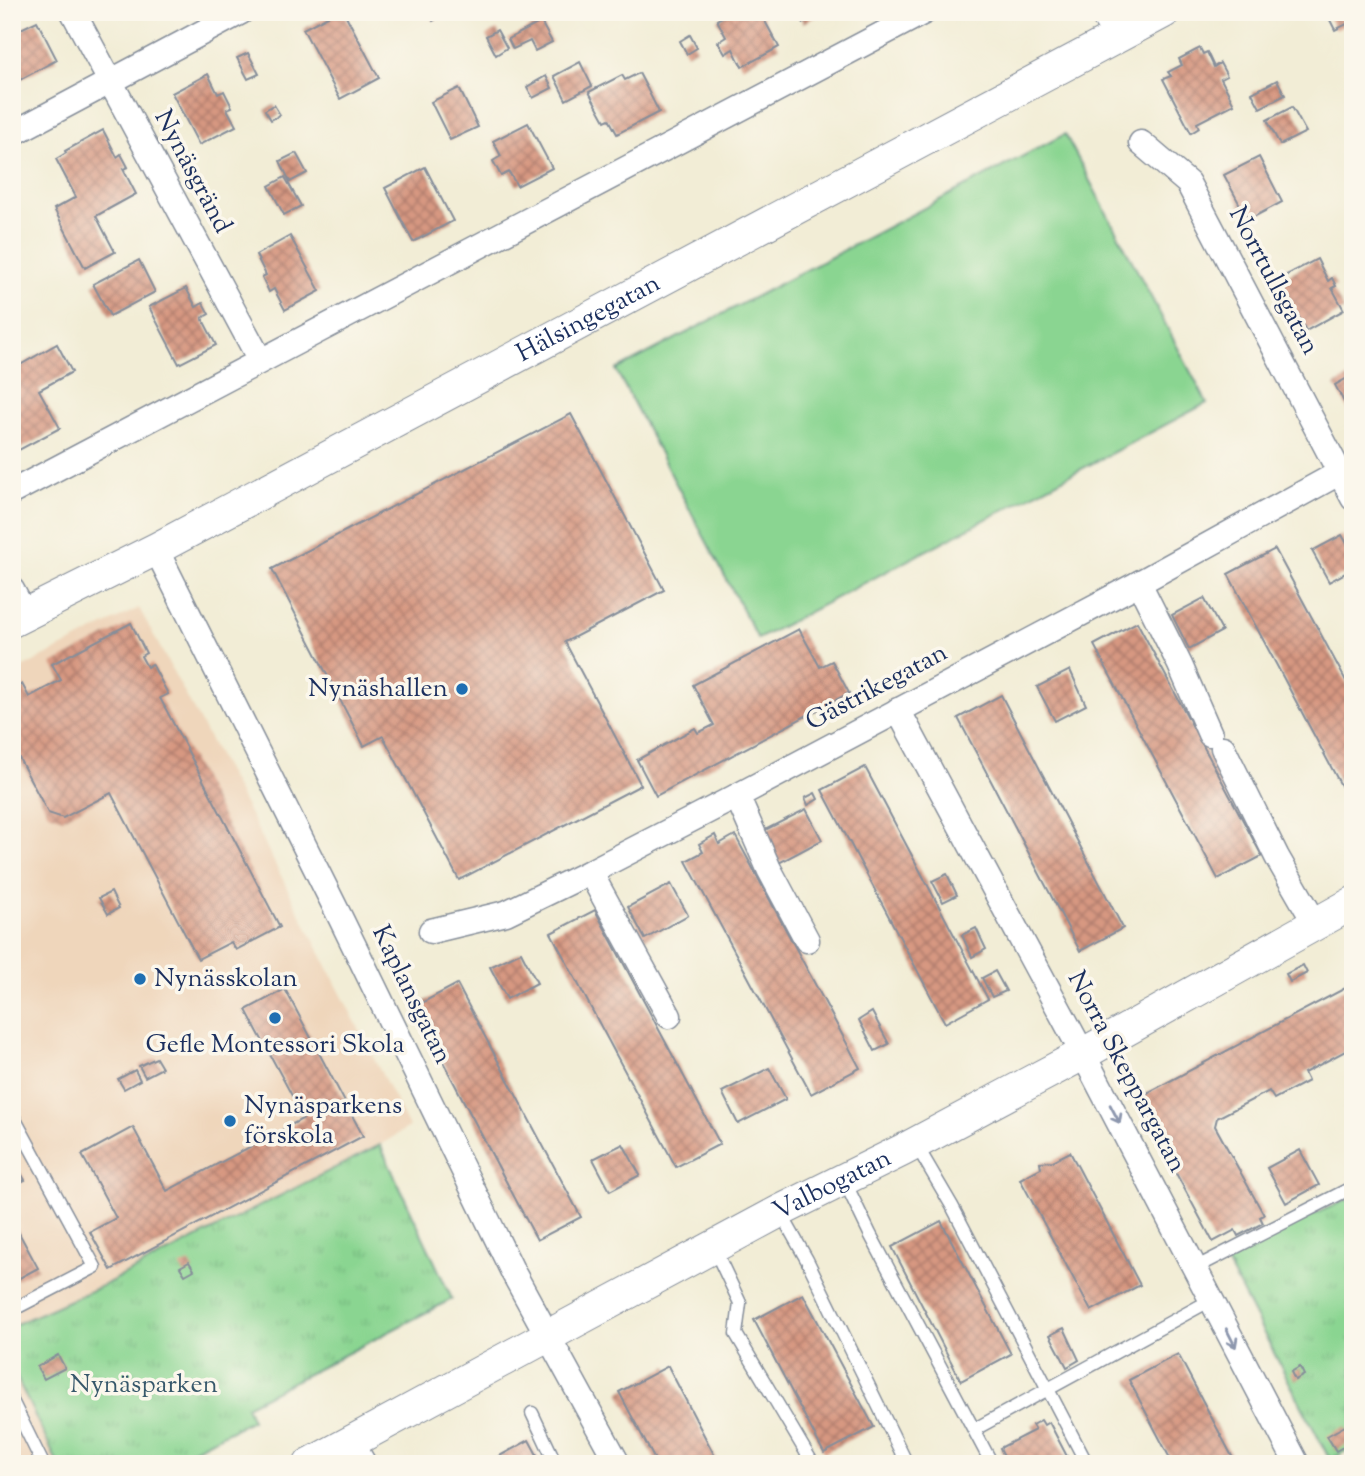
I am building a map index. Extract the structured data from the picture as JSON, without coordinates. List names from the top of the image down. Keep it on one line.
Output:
{"streets":{"street":["Nynäsgränd","Norrtullsgatan","Hälsingegatan","Gästrikegatan","Kaplansgatan","Norra Skeppargatan","Valbogatan"]},"crossings":[["Norrtullsgatan","Gästrikegatan"],["Hälsingegatan","Kaplansgatan"],["Gästrikegatan","Norra Skeppargatan"],["Kaplansgatan","Valbogatan"],["Norra Skeppargatan","Valbogatan"]],"one_way":["Norra Skeppargatan"],"parks":["Nynäsparken"],"places":["Nynäshallen","Nynässkolan","Gefle Montessori Skola","Nynäsparkens förskola"]}
